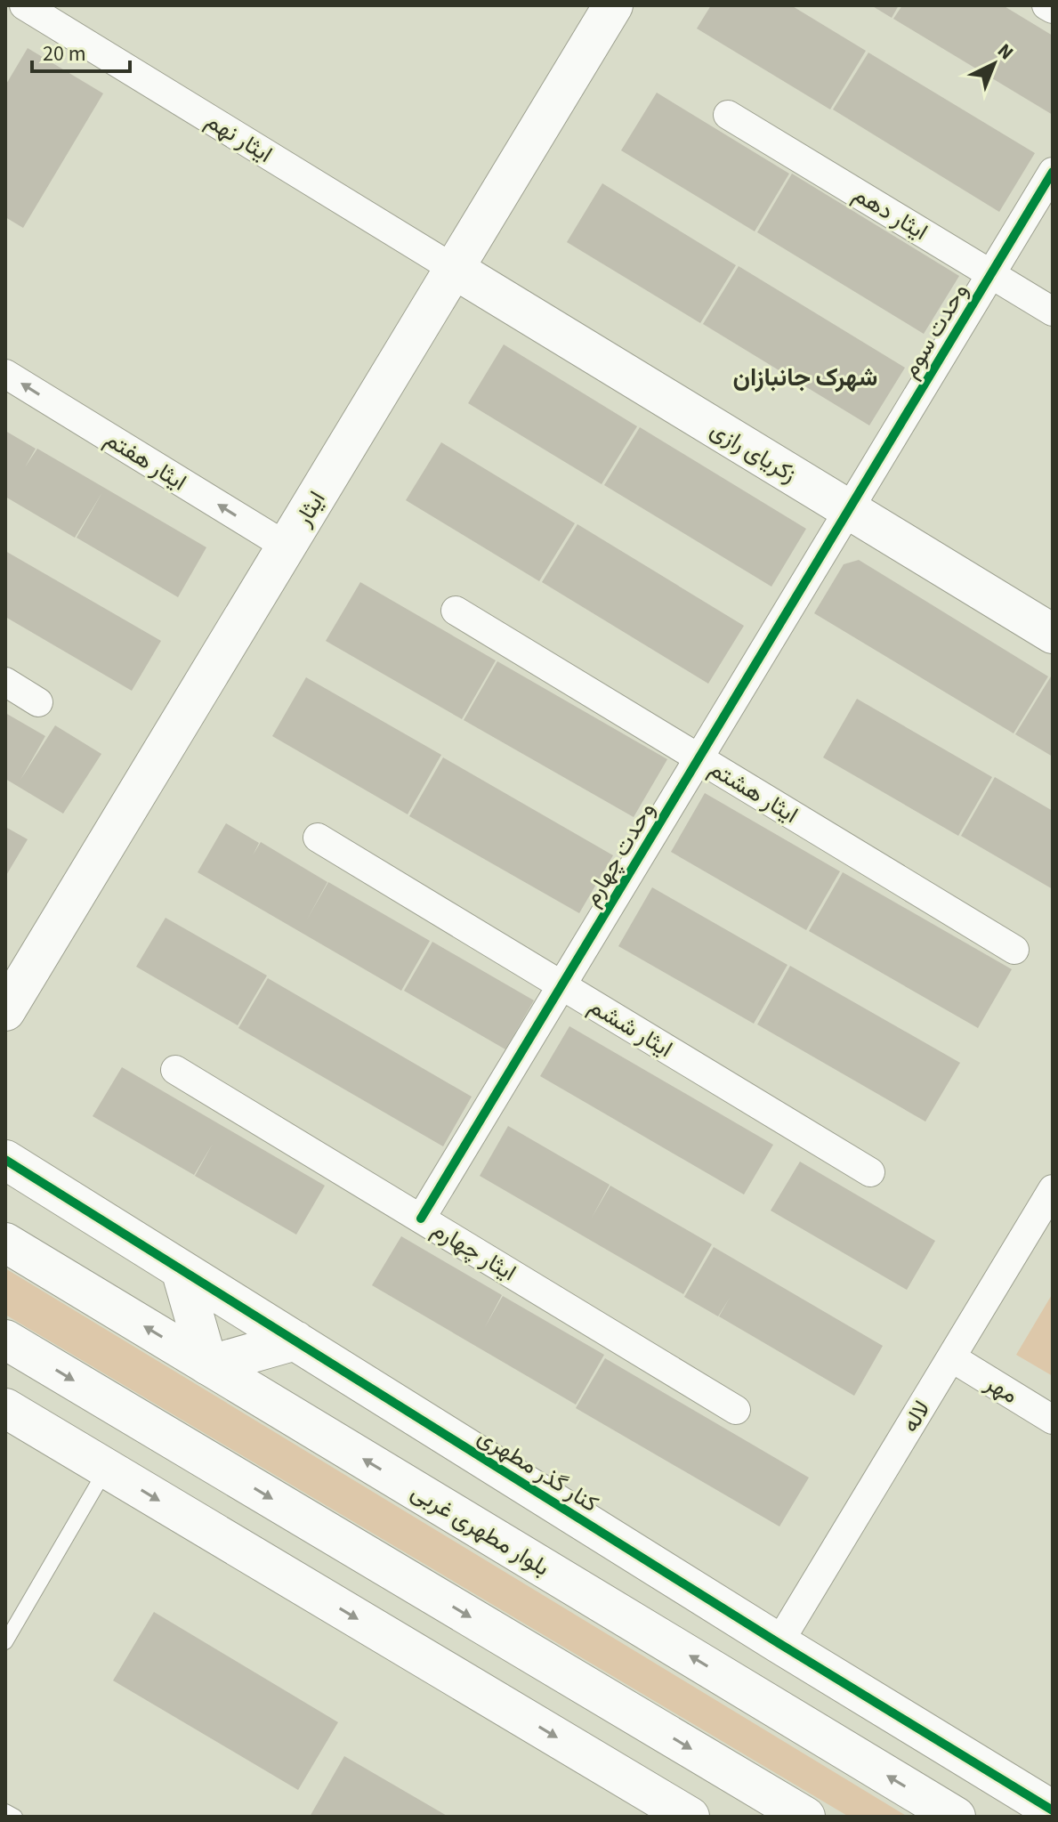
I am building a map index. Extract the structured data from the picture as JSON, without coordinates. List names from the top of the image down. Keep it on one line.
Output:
{"streets":{"street":["ایثار نهم","ایثار دهم","وحدت سوم","زکریای رازی","ایثار هفتم","ایثار","ایثار هشتم","وحدت چهارم","ایثار ششم","ایثار چهارم","مهر","لاله","کنار گذر مطهری","بلوار مطهری غربی"]},"crossings":[["ایثار نهم","زکریای رازی"],["ایثار نهم","ایثار"],["ایثار دهم","وحدت سوم"],["وحدت سوم","زکریای رازی"],["وحدت سوم","وحدت چهارم"],["زکریای رازی","ایثار"],["زکریای رازی","وحدت چهارم"],["ایثار هفتم","ایثار"],["ایثار هشتم","وحدت چهارم"],["وحدت چهارم","ایثار ششم"],["وحدت چهارم","ایثار چهارم"],["مهر","لاله"],["لاله","کنار گذر مطهری"]],"one_way":["ایثار هفتم"],"districts":["شهرک جانبازان"],"scale_bar":"20 m","north":"top right"}
